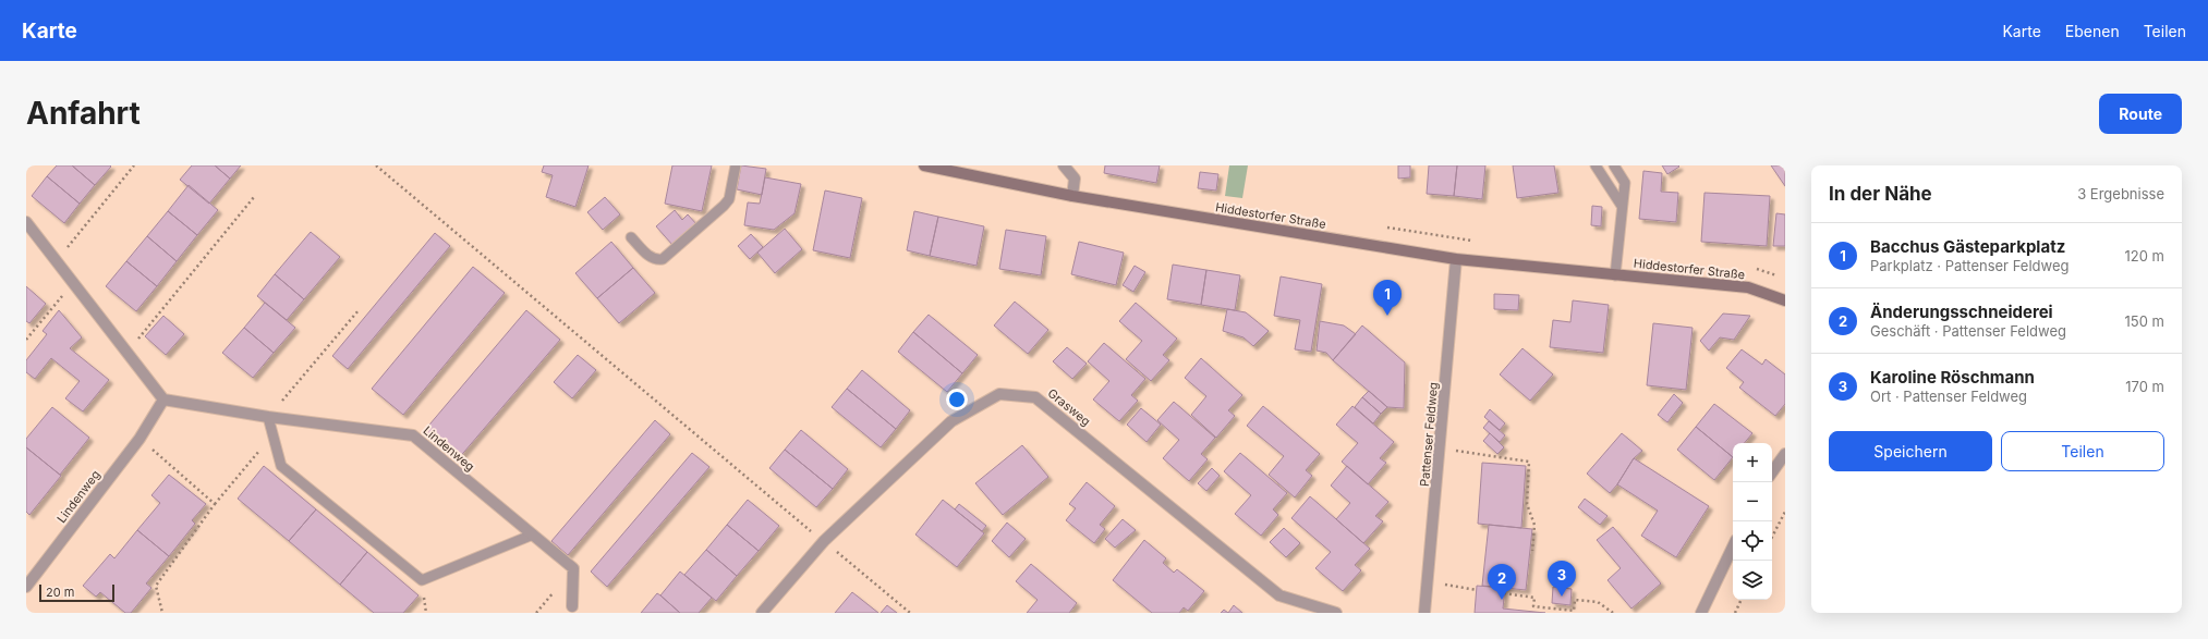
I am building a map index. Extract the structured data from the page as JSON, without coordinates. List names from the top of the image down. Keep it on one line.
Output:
{"streets":{"main road":["Hiddestorfer Straße"],"street":["Grasweg","Pattenser Feldweg","Lindenweg"]},"crossings":[["Hiddestorfer Straße","Pattenser Feldweg"]],"scale_bar":"20 m","page":{"header":"Karte","nav":["Karte","Ebenen","Teilen"],"buttons":["Route",["Speichern","Teilen"]],"title":"Anfahrt","heading":["In der Nähe","3 Ergebnisse"],"list":[{"mark":"1","name":"Bacchus Gästeparkplatz","note":"Parkplatz · Pattenser Feldweg","value":"120 m"},{"mark":"2","name":"Änderungsschneiderei","note":"Geschäft · Pattenser Feldweg","value":"150 m"},{"mark":"3","name":"Karoline Röschmann","note":"Ort · Pattenser Feldweg","value":"170 m"}],"pins":["1","3","2"],"map_buttons":["+","−"],"scale":"20 m"}}
